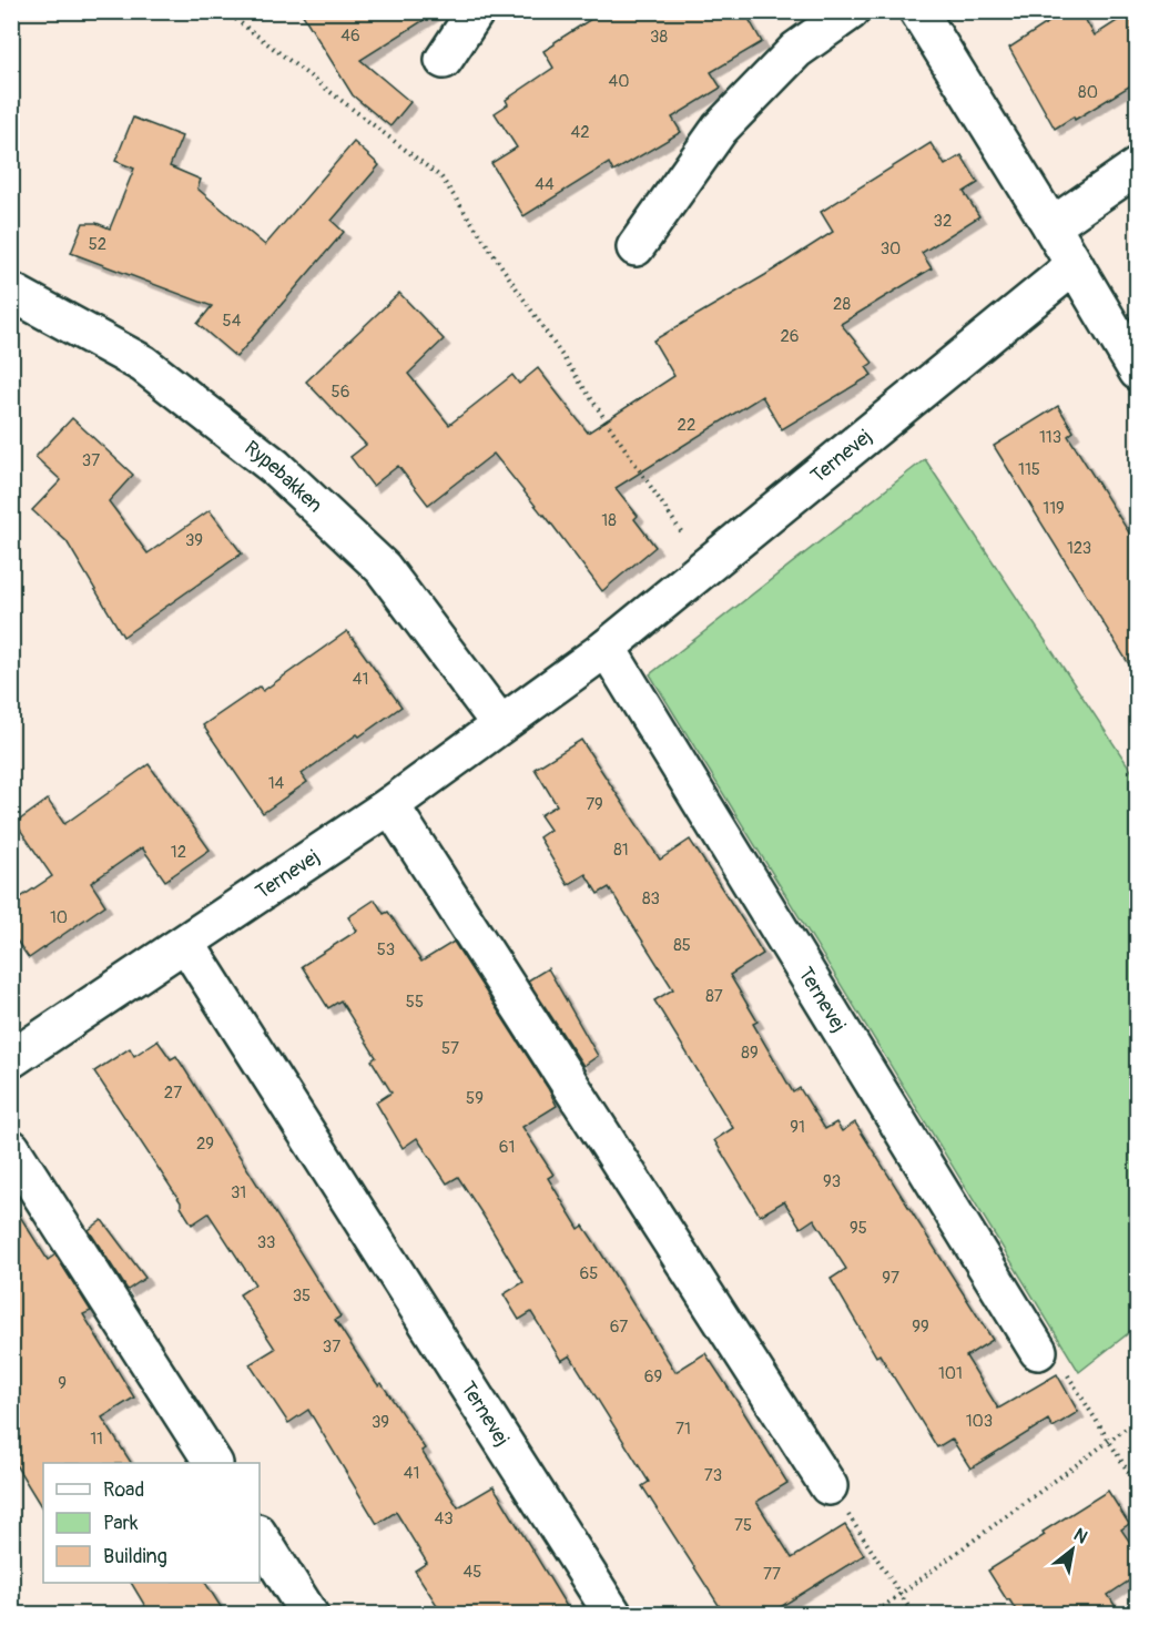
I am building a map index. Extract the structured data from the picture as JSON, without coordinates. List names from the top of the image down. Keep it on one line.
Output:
{"streets":{"street":["Ternevej","Rypebakken"]},"crossings":[["Ternevej","Rypebakken"]],"house_numbers":["46","38","40","80","42","44","32","52","30","28","54","26","56","22","113","37","115","119","18","39","123","41","14","79","81","12","83","10","85","53","87","55","57","89","27","59","91","29","61","93","31","95","33","65","97","35","67","99","37","101","69","9","103","39","71","11","41","73","43","75","45","77"],"legend":["Road","Park","Building"],"north":"top right"}
